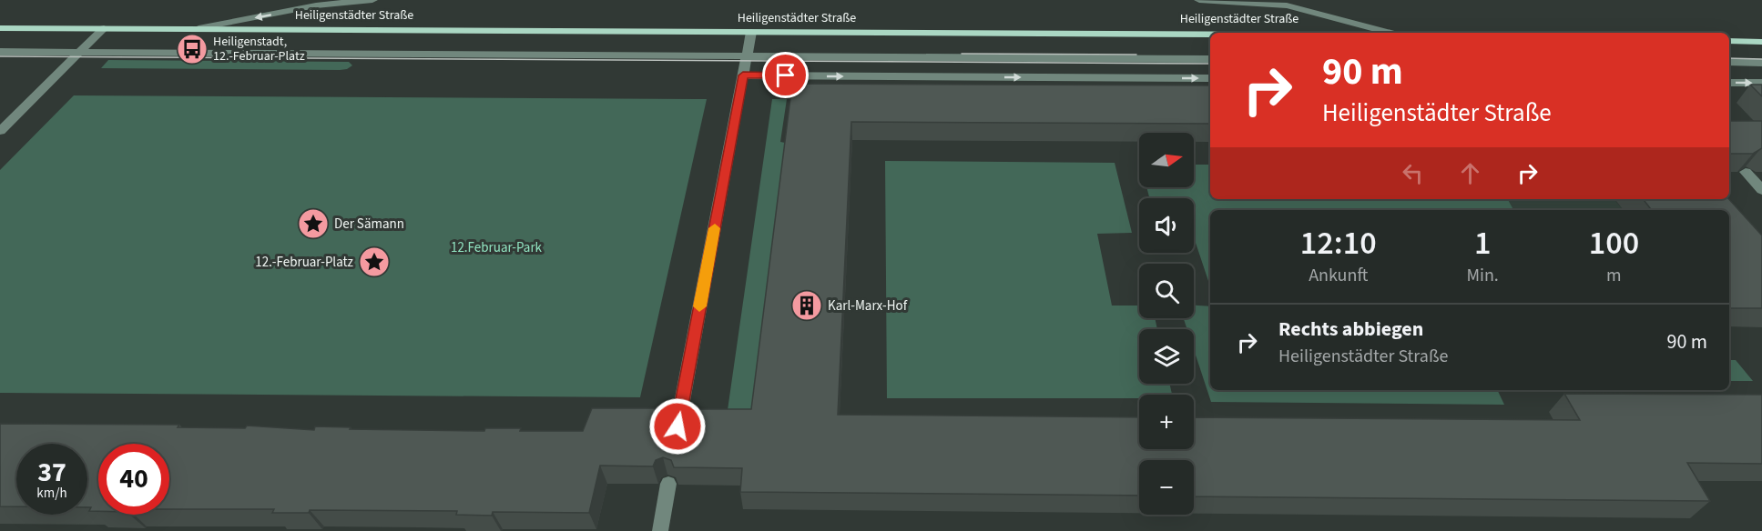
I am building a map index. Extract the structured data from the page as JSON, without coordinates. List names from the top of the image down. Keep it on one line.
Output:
{"streets":{"main road":["Heiligenstädter Straße"]},"parks":["12.Februar-Park"],"places":{"bus stop":["Heiligenstadt, 12.-Februar-Platz"],"place":["Der Sämann","12.-Februar-Platz"],"building":["Karl-Marx-Hof"]},"north":"right","page":{"turn":["90 m","Heiligenstädter Straße"],"map_buttons":["+","−"],"eta":["12:10","Ankunft","1","Min.","100","m"],"list":[{"name":"Rechts abbiegen","note":"Heiligenstädter Straße","value":"90 m"}],"speed":"37 km/h","limit":"40"}}
